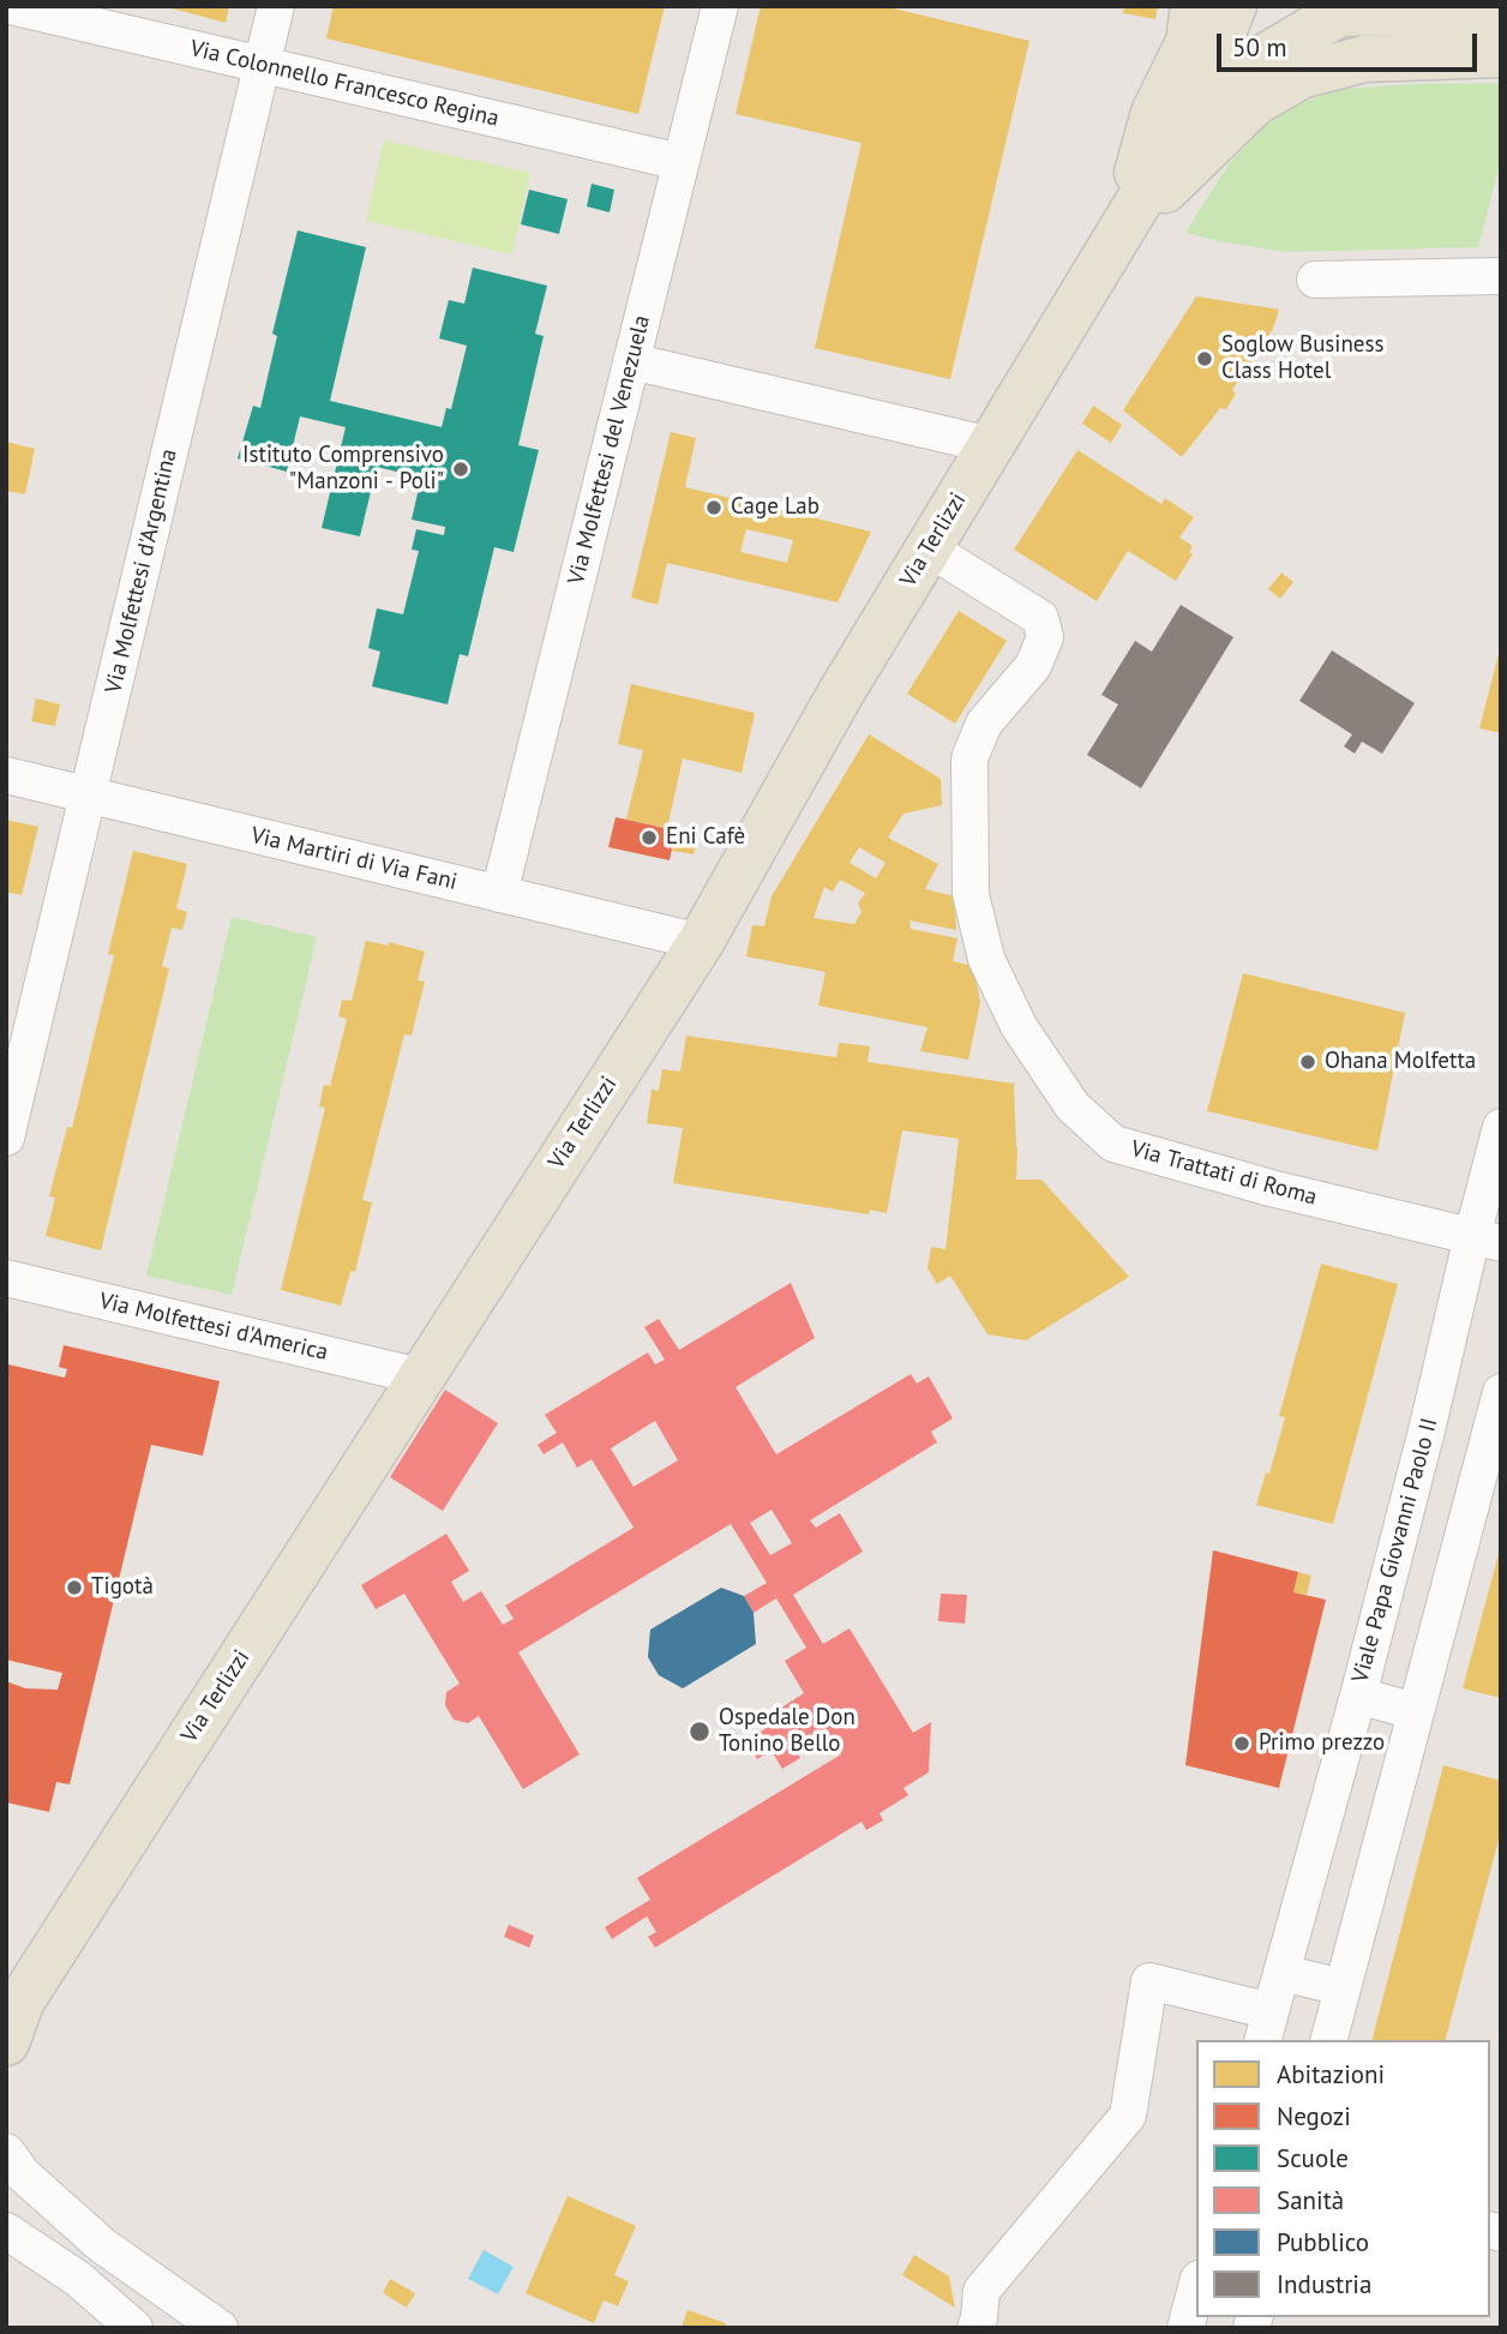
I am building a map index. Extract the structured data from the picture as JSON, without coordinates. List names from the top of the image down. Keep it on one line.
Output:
{"streets":{"main road":["Via Terlizzi"],"street":["Via Colonnello Francesco Regina","Via Molfettesi del Venezuela","Via Molfettesi d'Argentina","Via Martiri di Via Fani","Via Trattati di Roma","Via Molfettesi d'America","Viale Papa Giovanni Paolo II"]},"crossings":[["Via Colonnello Francesco Regina","Via Molfettesi del Venezuela"],["Via Colonnello Francesco Regina","Via Molfettesi d'Argentina"],["Via Molfettesi del Venezuela","Via Martiri di Via Fani"],["Via Terlizzi","Via Martiri di Via Fani"],["Via Terlizzi","Via Trattati di Roma"],["Via Terlizzi","Via Molfettesi d'America"],["Via Molfettesi d'Argentina","Via Martiri di Via Fani"],["Via Trattati di Roma","Viale Papa Giovanni Paolo II"]],"places":["Soglow Business Class Hotel","Istituto Comprensivo \"Manzoni - Poli\"","Cage Lab","Eni Cafè","Ohana Molfetta","Tigotà","Ospedale Don Tonino Bello","Primo prezzo"],"legend":["Abitazioni","Negozi","Scuole","Sanità","Pubblico","Industria"],"scale_bar":"50 m"}
